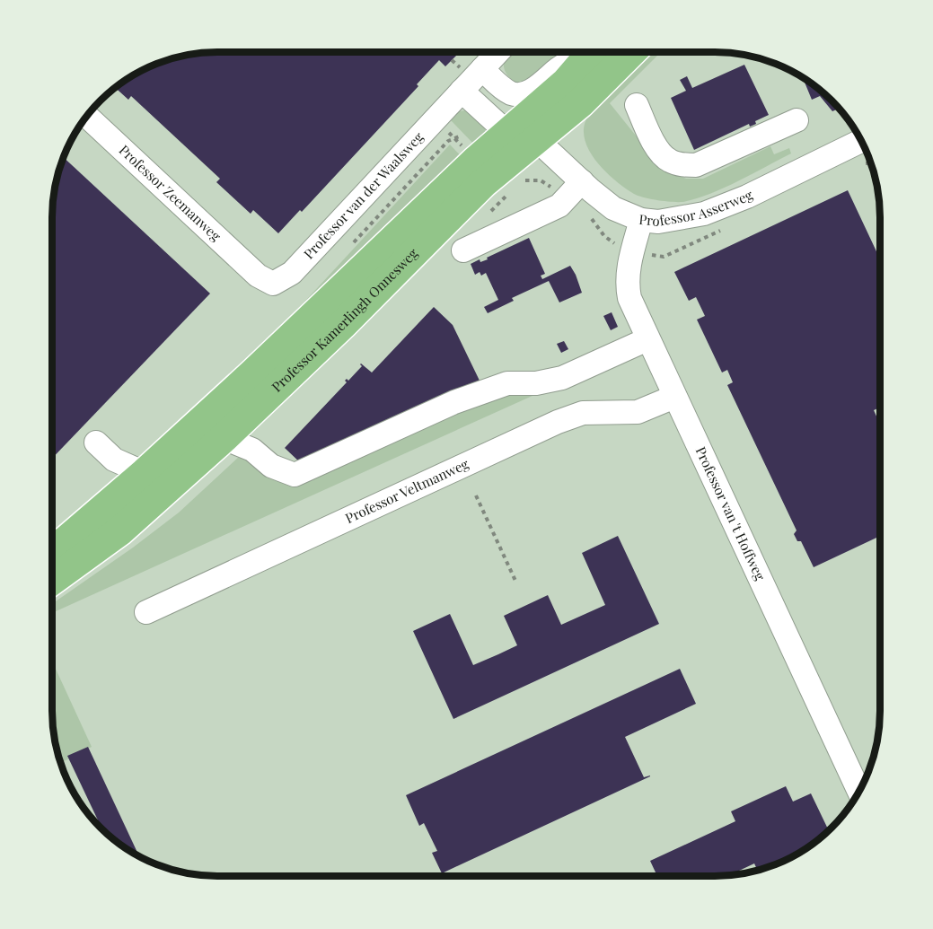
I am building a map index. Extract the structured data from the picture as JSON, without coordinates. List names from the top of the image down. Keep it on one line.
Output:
{"streets":{"main road":["Professor Kamerlingh Onnesweg"],"street":["Professor Zeemanweg","Professor van der Waalsweg","Professor Asserweg","Professor Veltmanweg","Professor van 't Hoffweg"]},"crossings":[["Professor Zeemanweg","Professor van der Waalsweg"],["Professor Asserweg","Professor Kamerlingh Onnesweg"],["Professor Asserweg","Professor van 't Hoffweg"],["Professor Veltmanweg","Professor van 't Hoffweg"]]}
